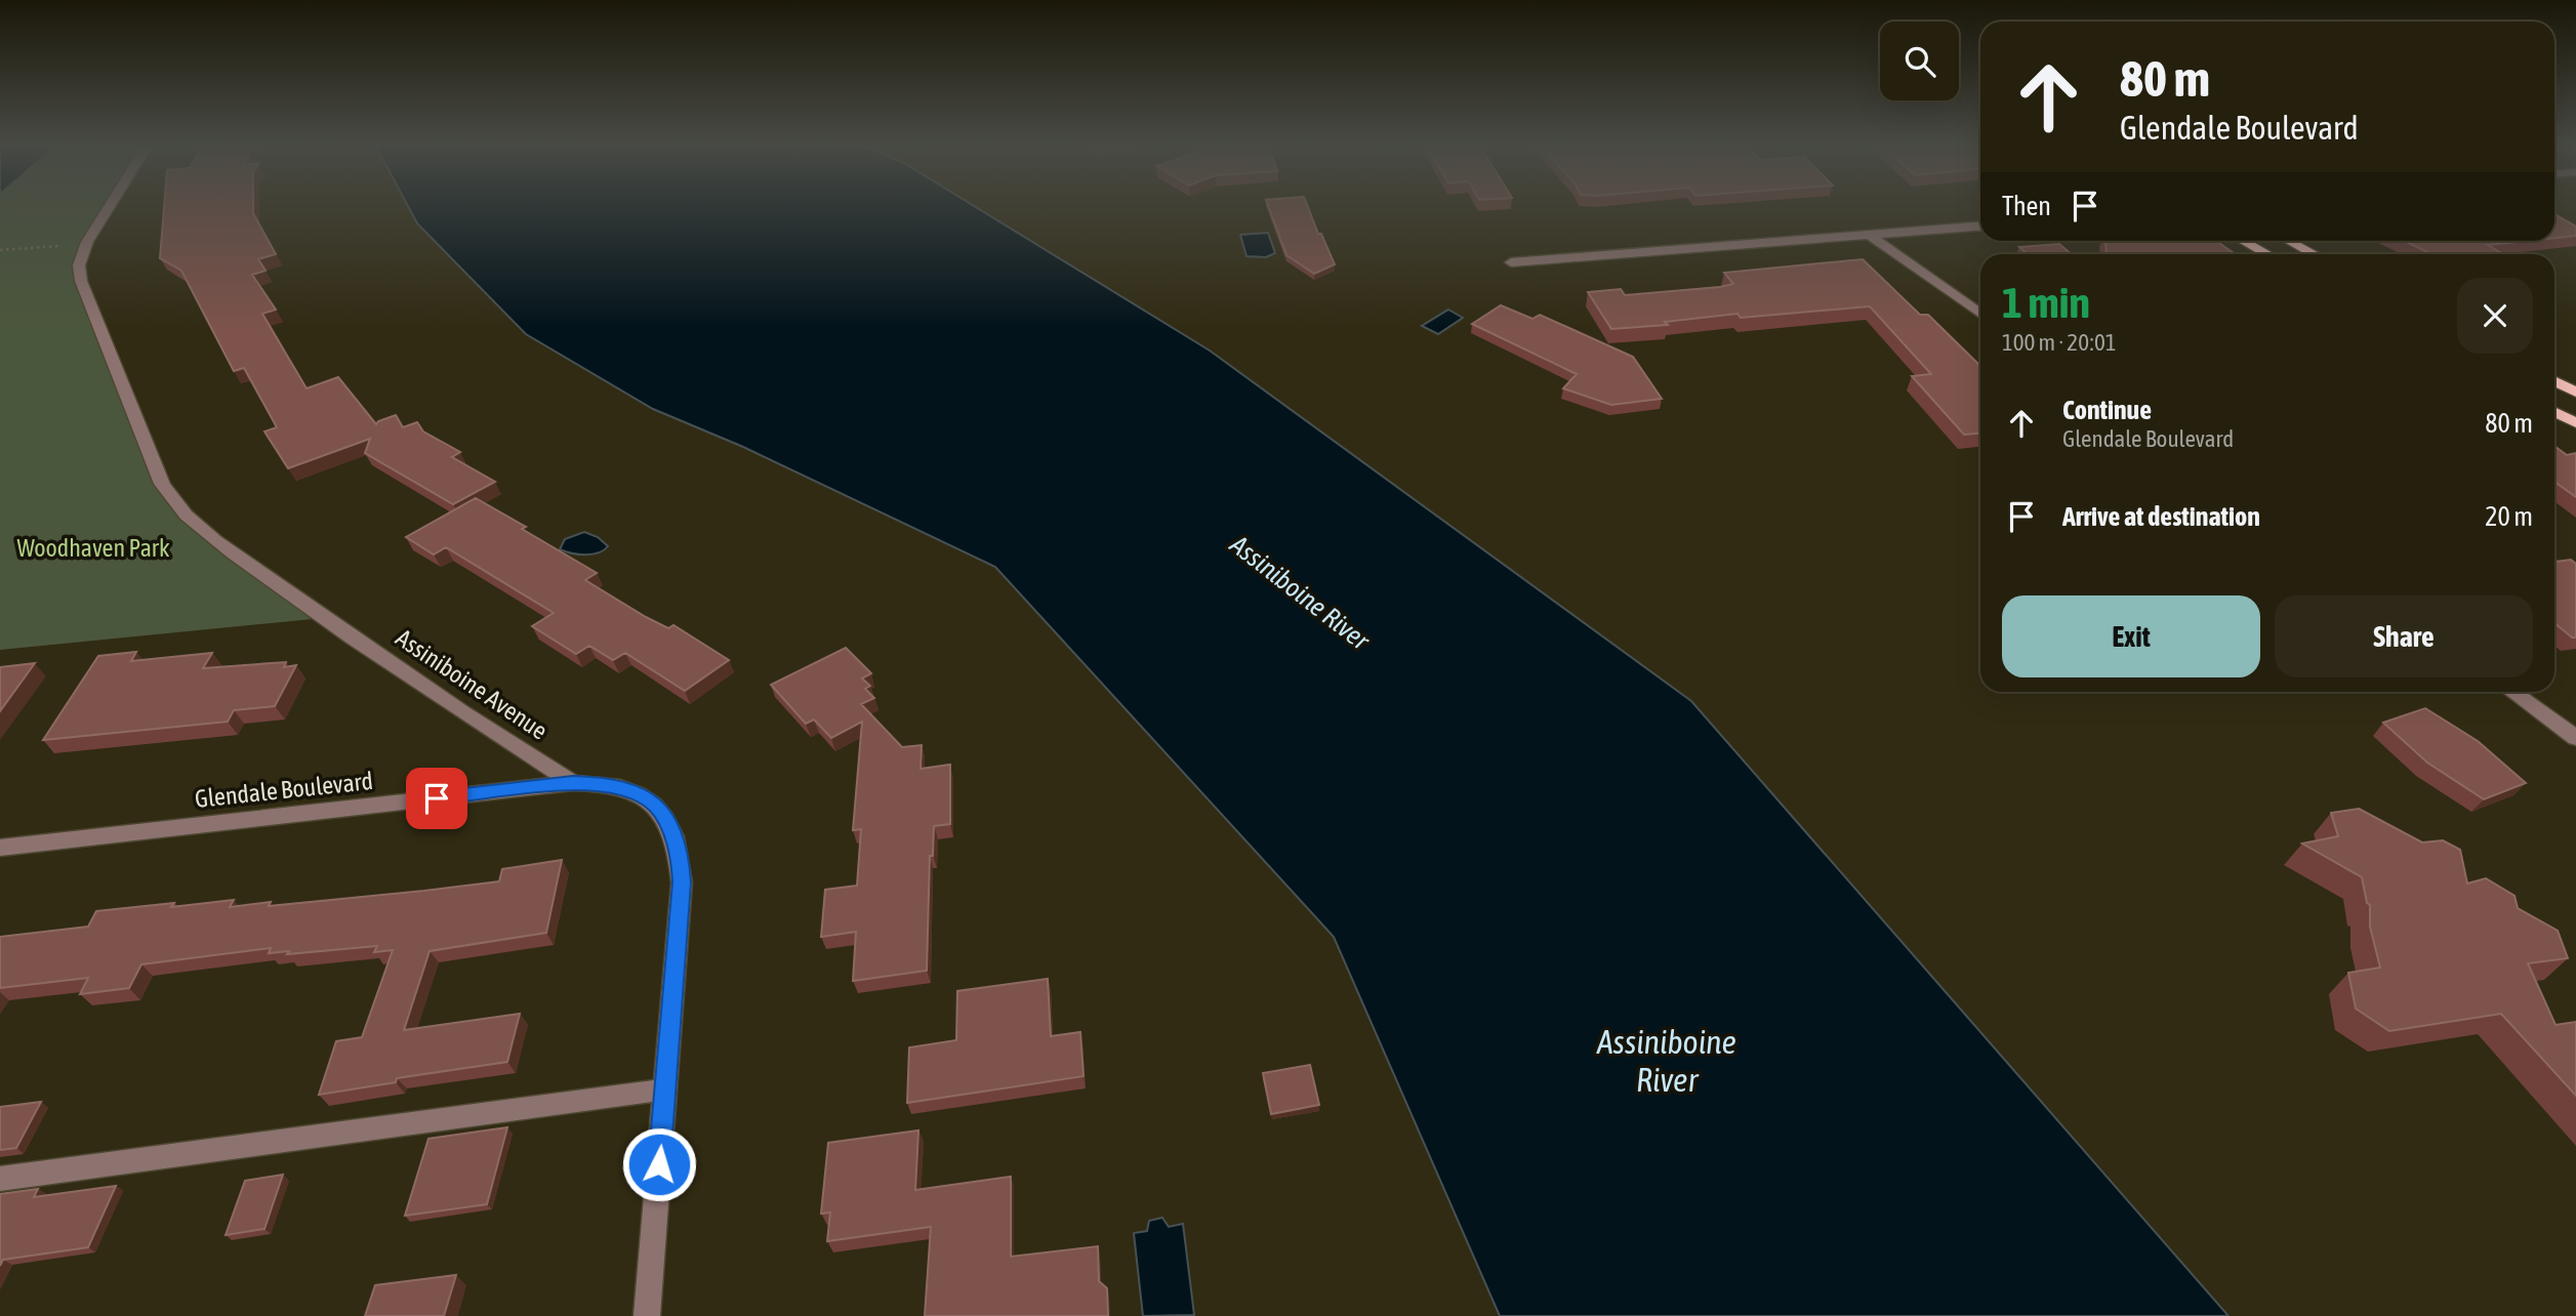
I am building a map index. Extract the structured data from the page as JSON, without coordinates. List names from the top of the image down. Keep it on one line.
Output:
{"streets":{"street":["Assiniboine Avenue","Glendale Boulevard"]},"crossings":[["Assiniboine Avenue","Glendale Boulevard"]],"water":["Assiniboine River"],"parks":["Woodhaven Park"],"page":{"turn":["80 m","Glendale Boulevard"],"then":"Then","heading":["1 min","100 m · 20:01"],"list":[{"name":"Continue","note":"Glendale Boulevard","value":"80 m"},{"name":"Arrive at destination","value":"20 m"}],"buttons":["Exit","Share"]}}
